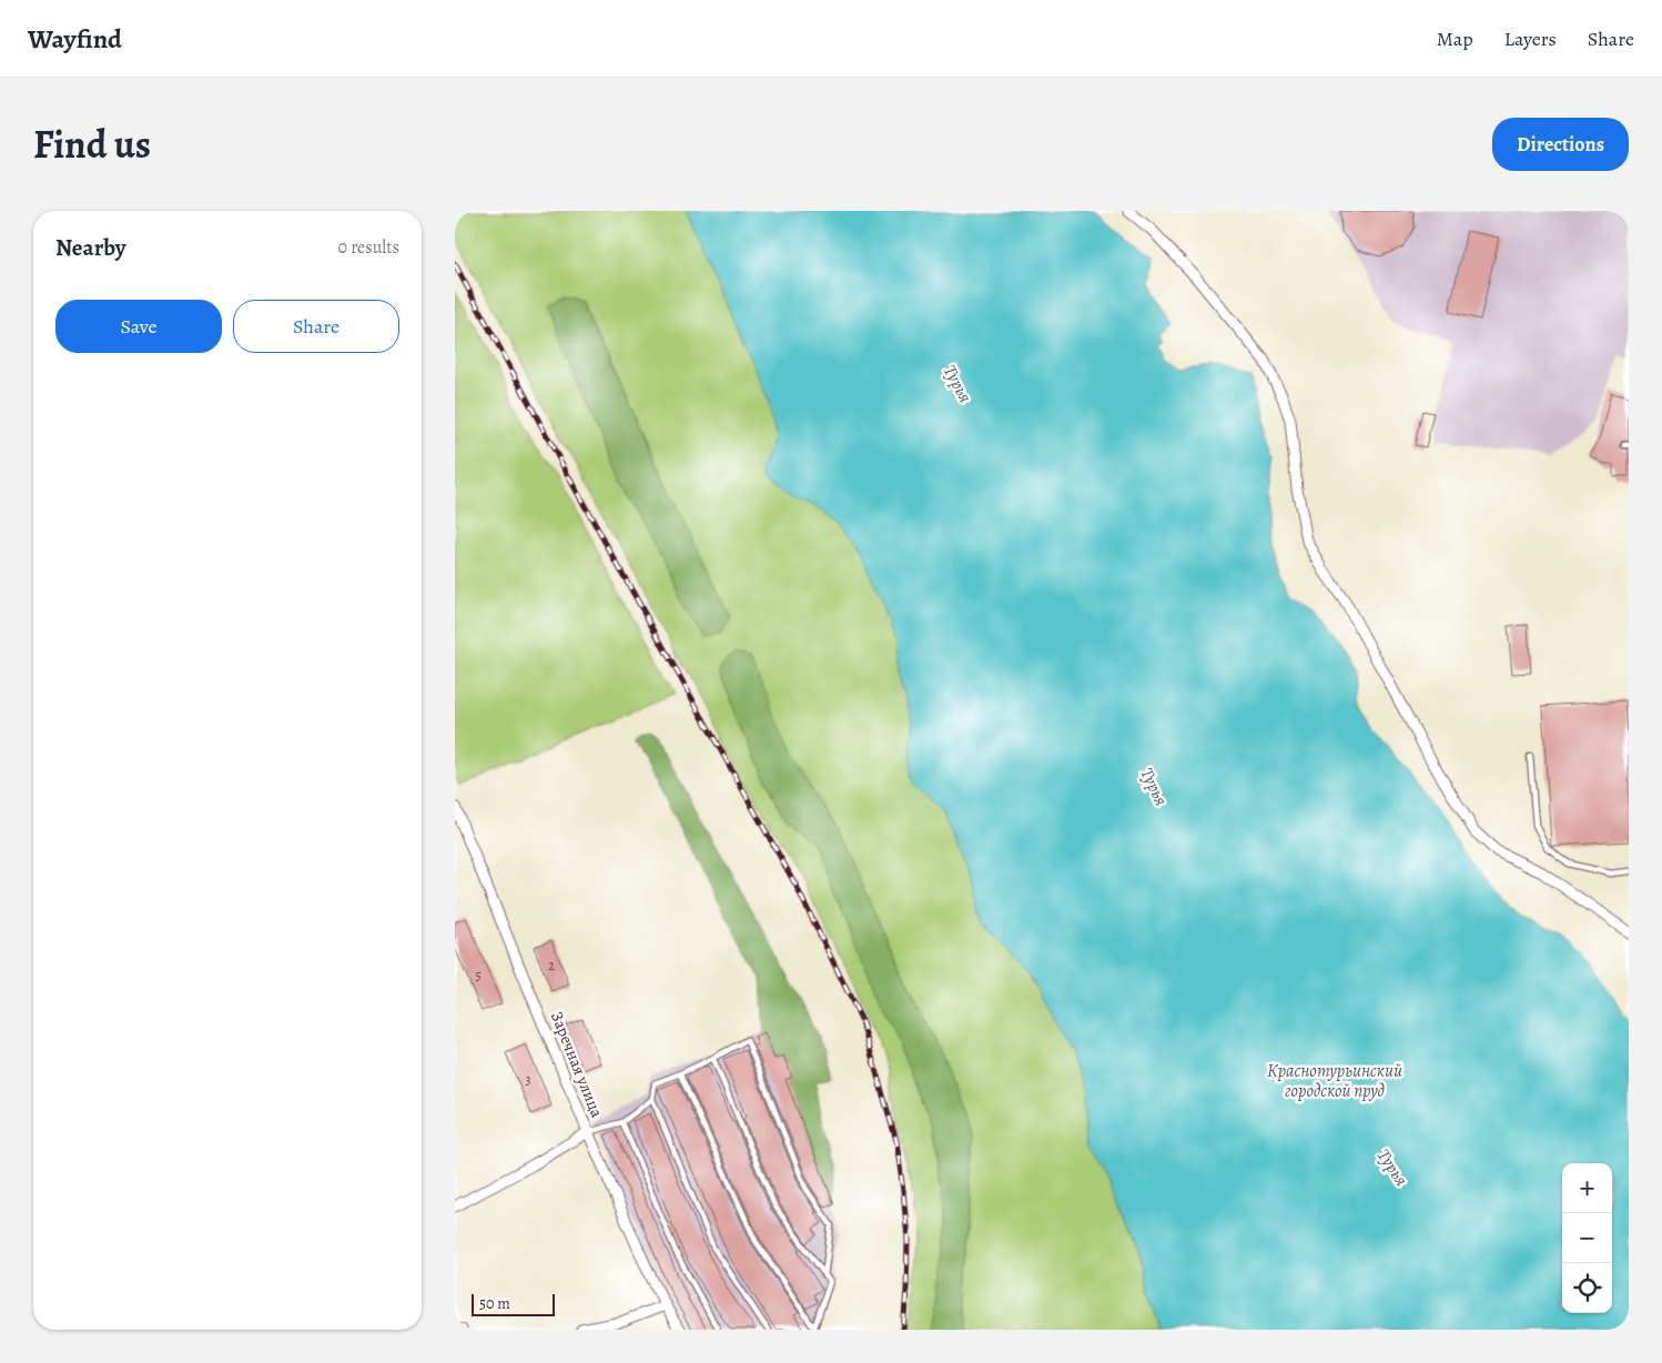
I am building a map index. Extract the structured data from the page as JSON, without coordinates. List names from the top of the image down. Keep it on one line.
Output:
{"streets":{"street":["Заречная улица"]},"water":["Турья","Краснотурьинский городской пруд"],"house_numbers":["2","5","3"],"scale_bar":"50 m","page":{"header":"Wayfind","nav":["Map","Layers","Share"],"title":"Find us","buttons":["Directions",["Save","Share"]],"heading":["Nearby","0 results"],"map_buttons":["+","−"],"scale":"50 m"}}
